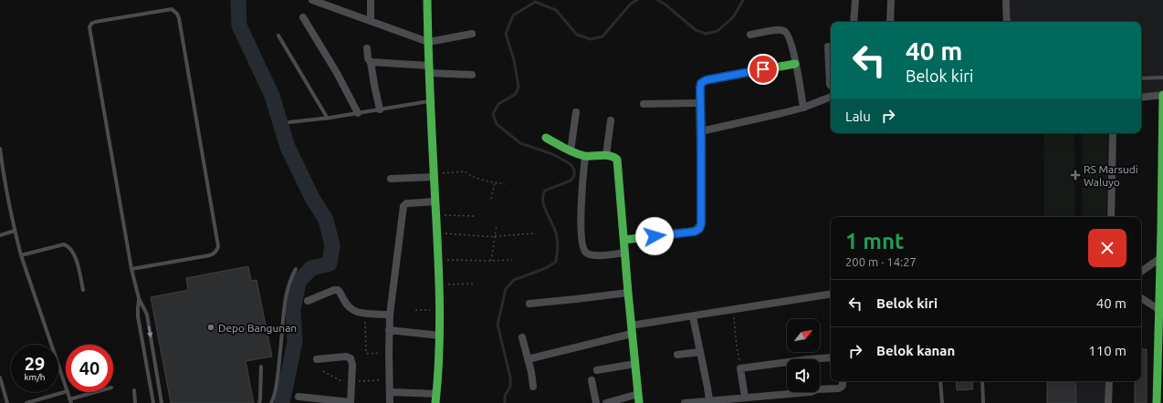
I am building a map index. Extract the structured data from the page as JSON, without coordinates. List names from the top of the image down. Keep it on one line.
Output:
{"places":{"health":["RS Marsudi Waluyo"],"other":["Depo Bangunan"]},"north":"top right","page":{"turn":["40 m","Belok kiri"],"then":"Lalu","heading":["1 mnt","200 m · 14:27"],"list":[{"name":"Belok kiri","value":"40 m"},{"name":"Belok kanan","value":"110 m"}],"speed":"29 km/h","limit":"40"}}
